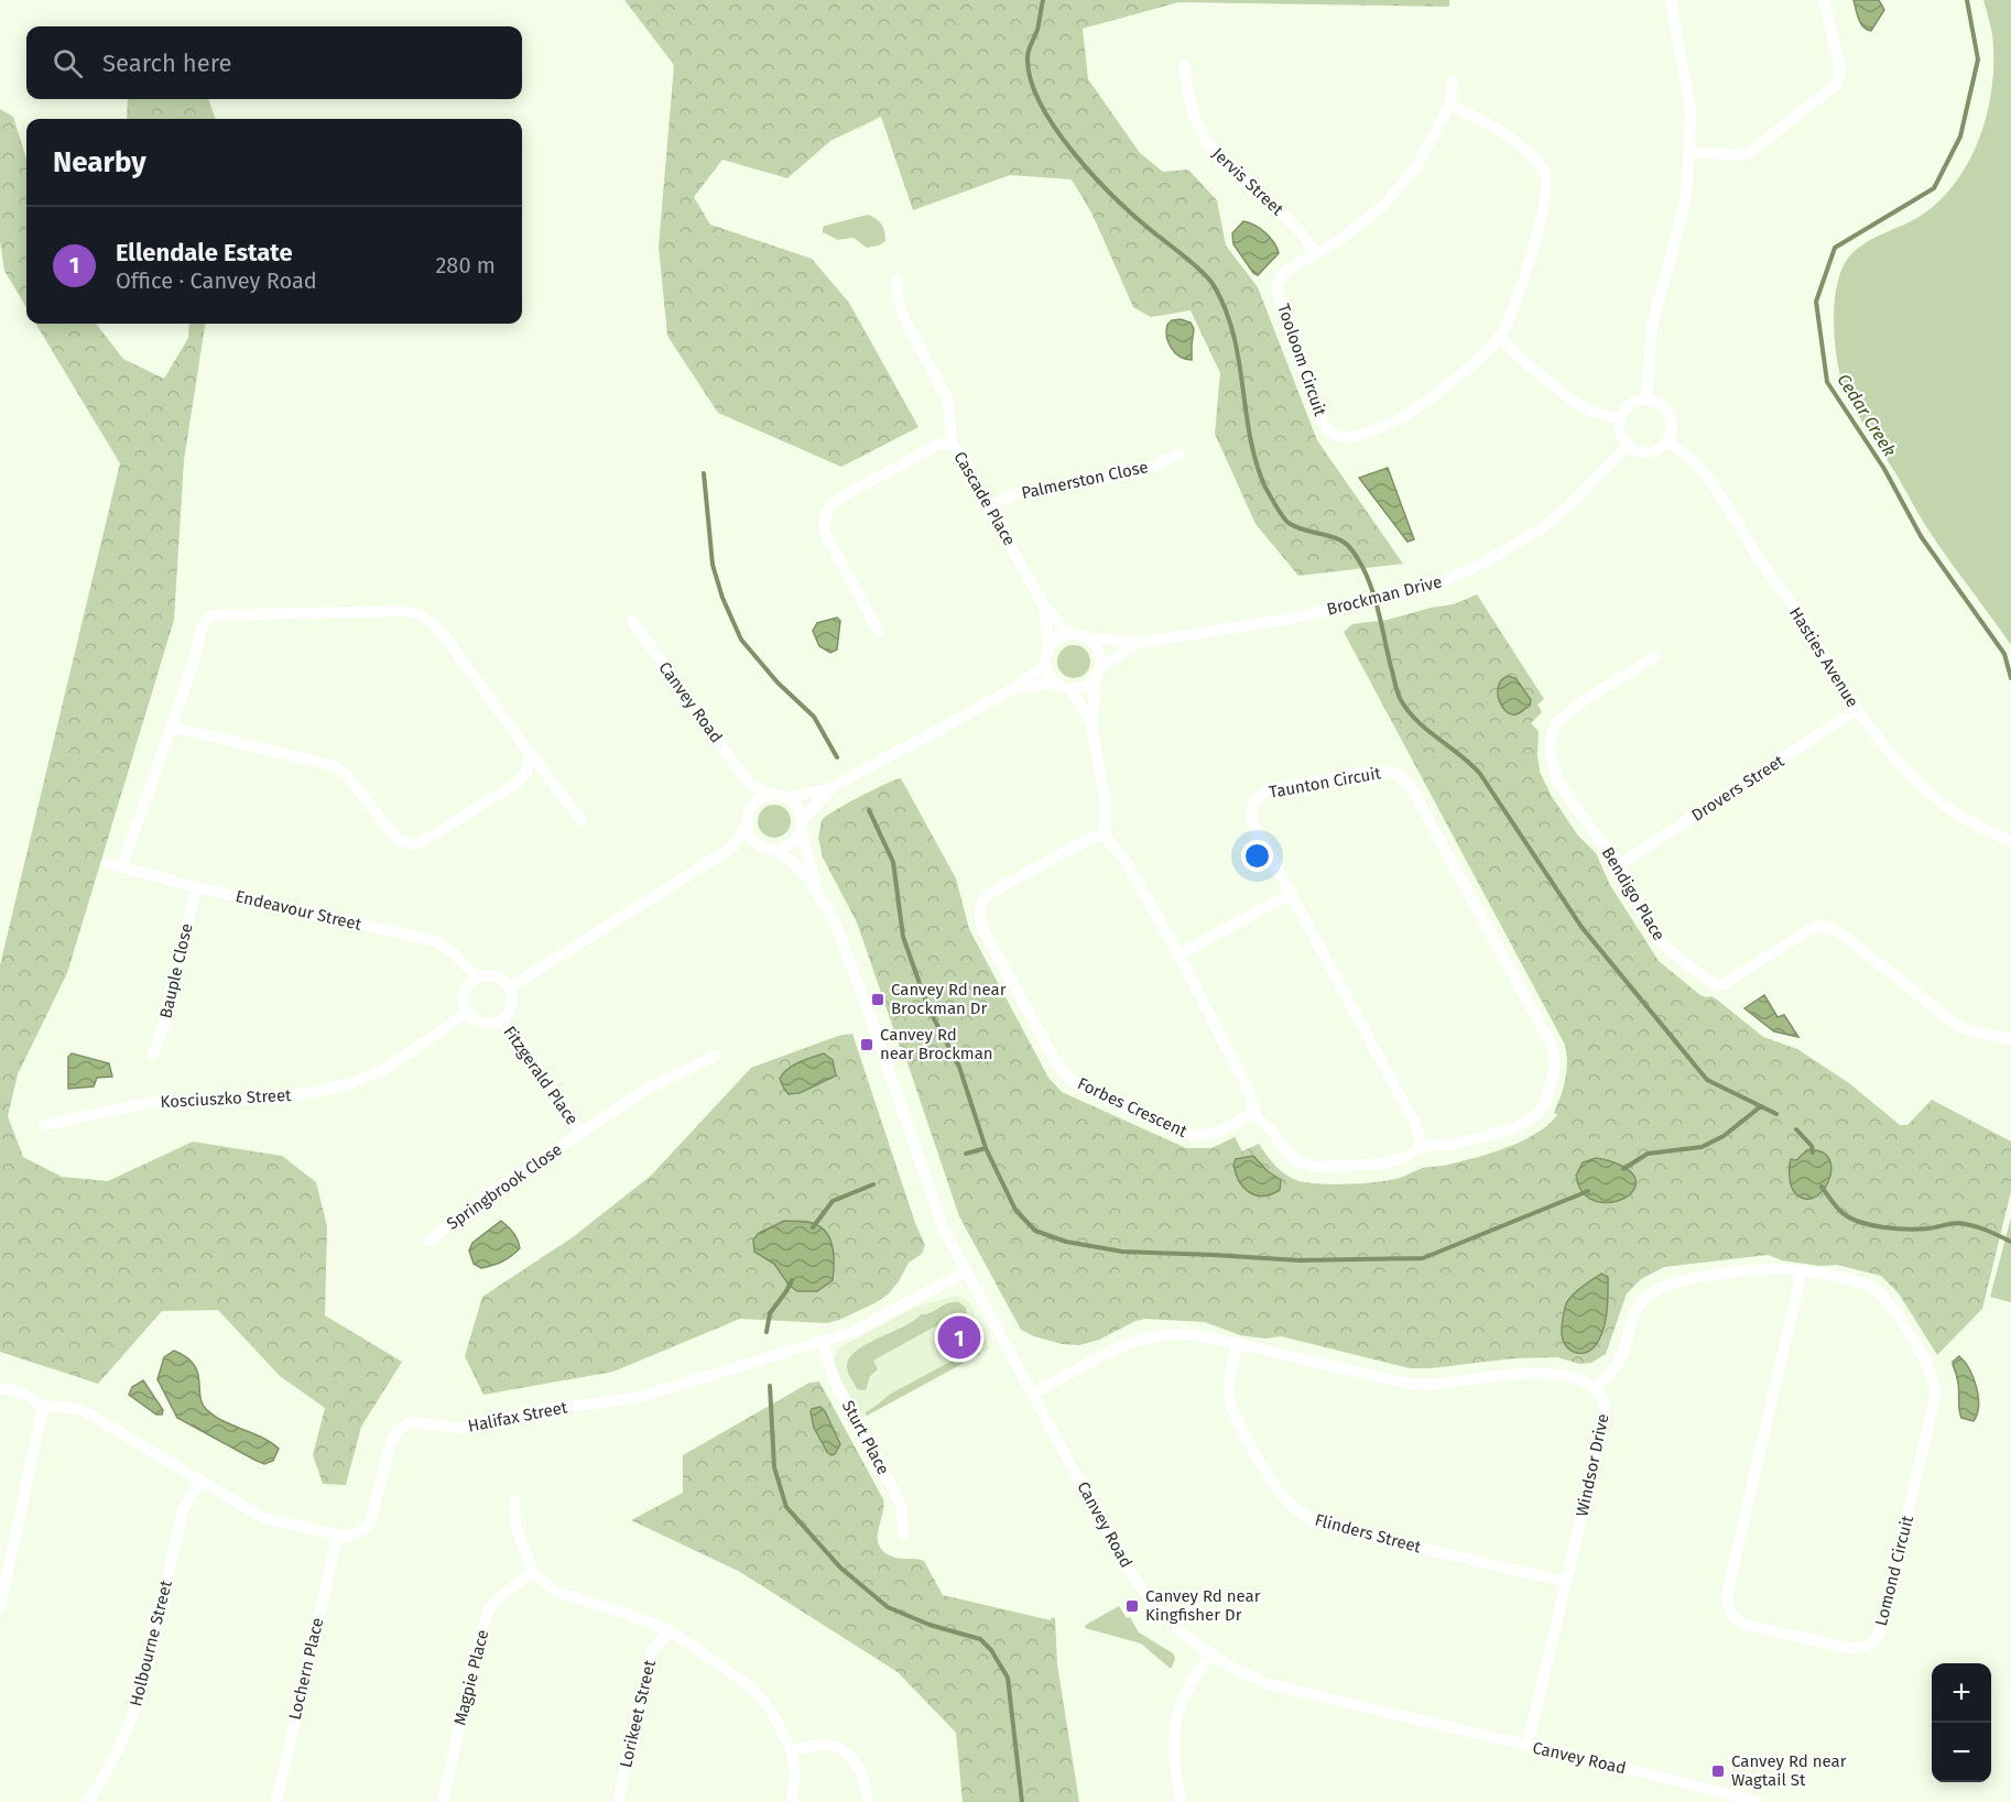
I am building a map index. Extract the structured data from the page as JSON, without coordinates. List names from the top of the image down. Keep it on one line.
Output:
{"streets":{"street":["Jervis Street","Tooloom Circuit","Palmerston Close","Cascade Place","Brockman Drive","Hasties Avenue","Canvey Road","Taunton Circuit","Drovers Street","Bendigo Place","Endeavour Street","Bauple Close","Fitzgerald Place","Kosciuszko Street","Forbes Crescent","Springbrook Close","Halifax Street","Sturt Place","Windsor Drive","Flinders Street","Lomond Circuit","Holbourne Street","Lochern Place","Magpie Place","Lorikeet Street"]},"crossings":[["Jervis Street","Tooloom Circuit"],["Palmerston Close","Cascade Place"],["Cascade Place","Brockman Drive"],["Brockman Drive","Hasties Avenue"],["Hasties Avenue","Drovers Street"],["Canvey Road","Halifax Street"],["Canvey Road","Windsor Drive"],["Taunton Circuit","Forbes Crescent"],["Drovers Street","Bendigo Place"],["Endeavour Street","Bauple Close"],["Endeavour Street","Fitzgerald Place"],["Endeavour Street","Kosciuszko Street"],["Fitzgerald Place","Kosciuszko Street"],["Fitzgerald Place","Springbrook Close"],["Halifax Street","Sturt Place"],["Halifax Street","Lochern Place"],["Windsor Drive","Flinders Street"],["Windsor Drive","Lomond Circuit"]],"water":["Cedar Creek"],"places":{"transit":["Canvey Rd near Brockman Dr","Canvey Rd near Brockman","Canvey Rd near Kingfisher Dr","Canvey Rd near Wagtail St"]},"page":{"search":"Search here","heading":"Nearby","list":[{"mark":"1","name":"Ellendale Estate","note":"Office · Canvey Road","value":"280 m"}],"pins":"1","map_buttons":["+","−"]}}
